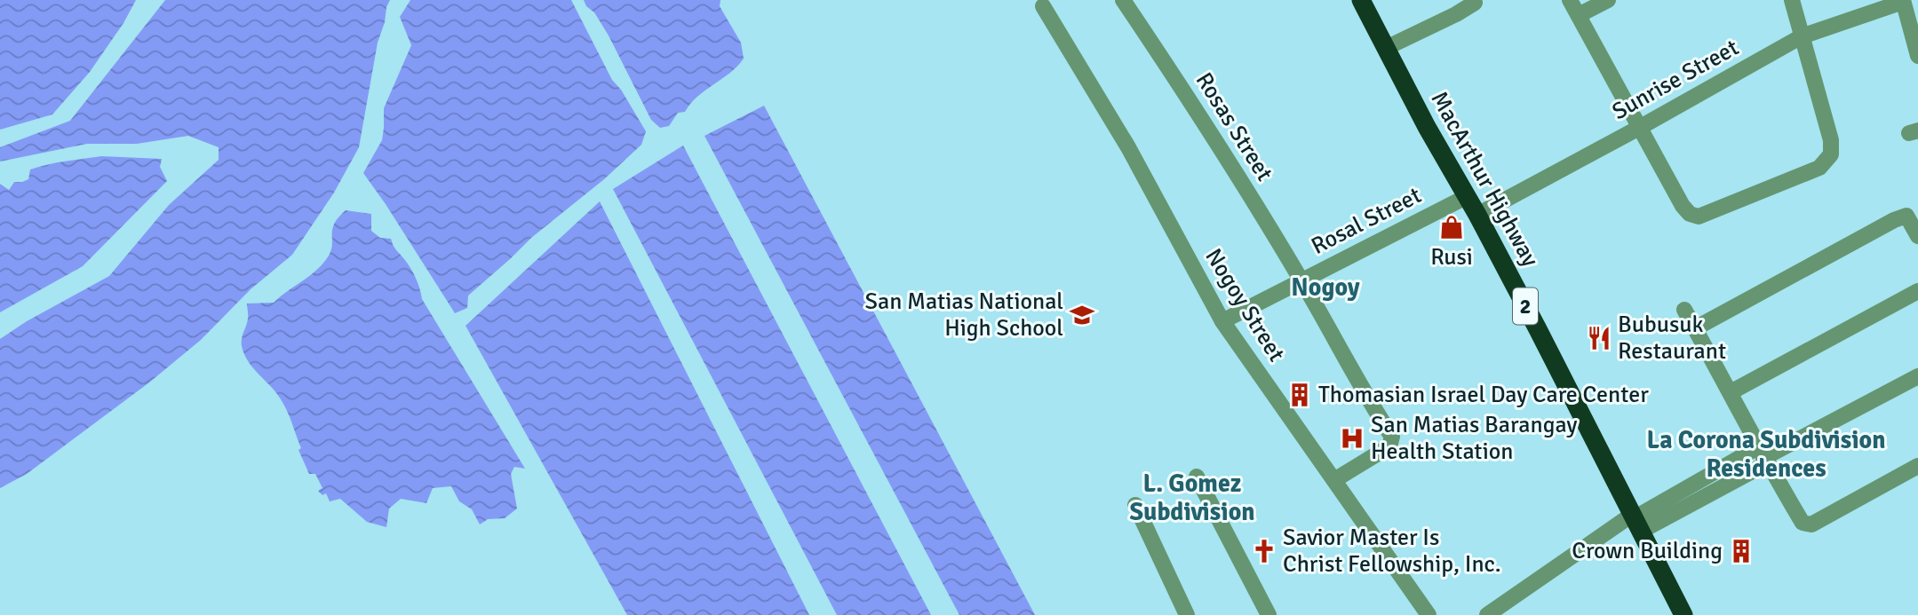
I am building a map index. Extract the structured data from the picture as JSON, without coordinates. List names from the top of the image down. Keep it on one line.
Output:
{"streets":{"highway":["MacArthur Highway","2"],"street":["Sunrise Street","Rosas Street","Rosal Street","Nogoy Street"]},"crossings":[["Sunrise Street","MacArthur Highway"],["Rosas Street","Rosal Street"],["Rosas Street","Nogoy Street"],["MacArthur Highway","Rosal Street"],["Rosal Street","Nogoy Street"]],"districts":["Nogoy","La Corona Subdivision Residences","L. Gomez Subdivision"],"places":{"shop":["Rusi"],"school or university":["San Matias National High School"],"restaurant":["Bubusuk Restaurant"],"building":["Thomasian Israel Day Care Center","Crown Building"],"hospital":["San Matias Barangay Health Station"],"church":["Savior Master Is Christ Fellowship, Inc."]}}
